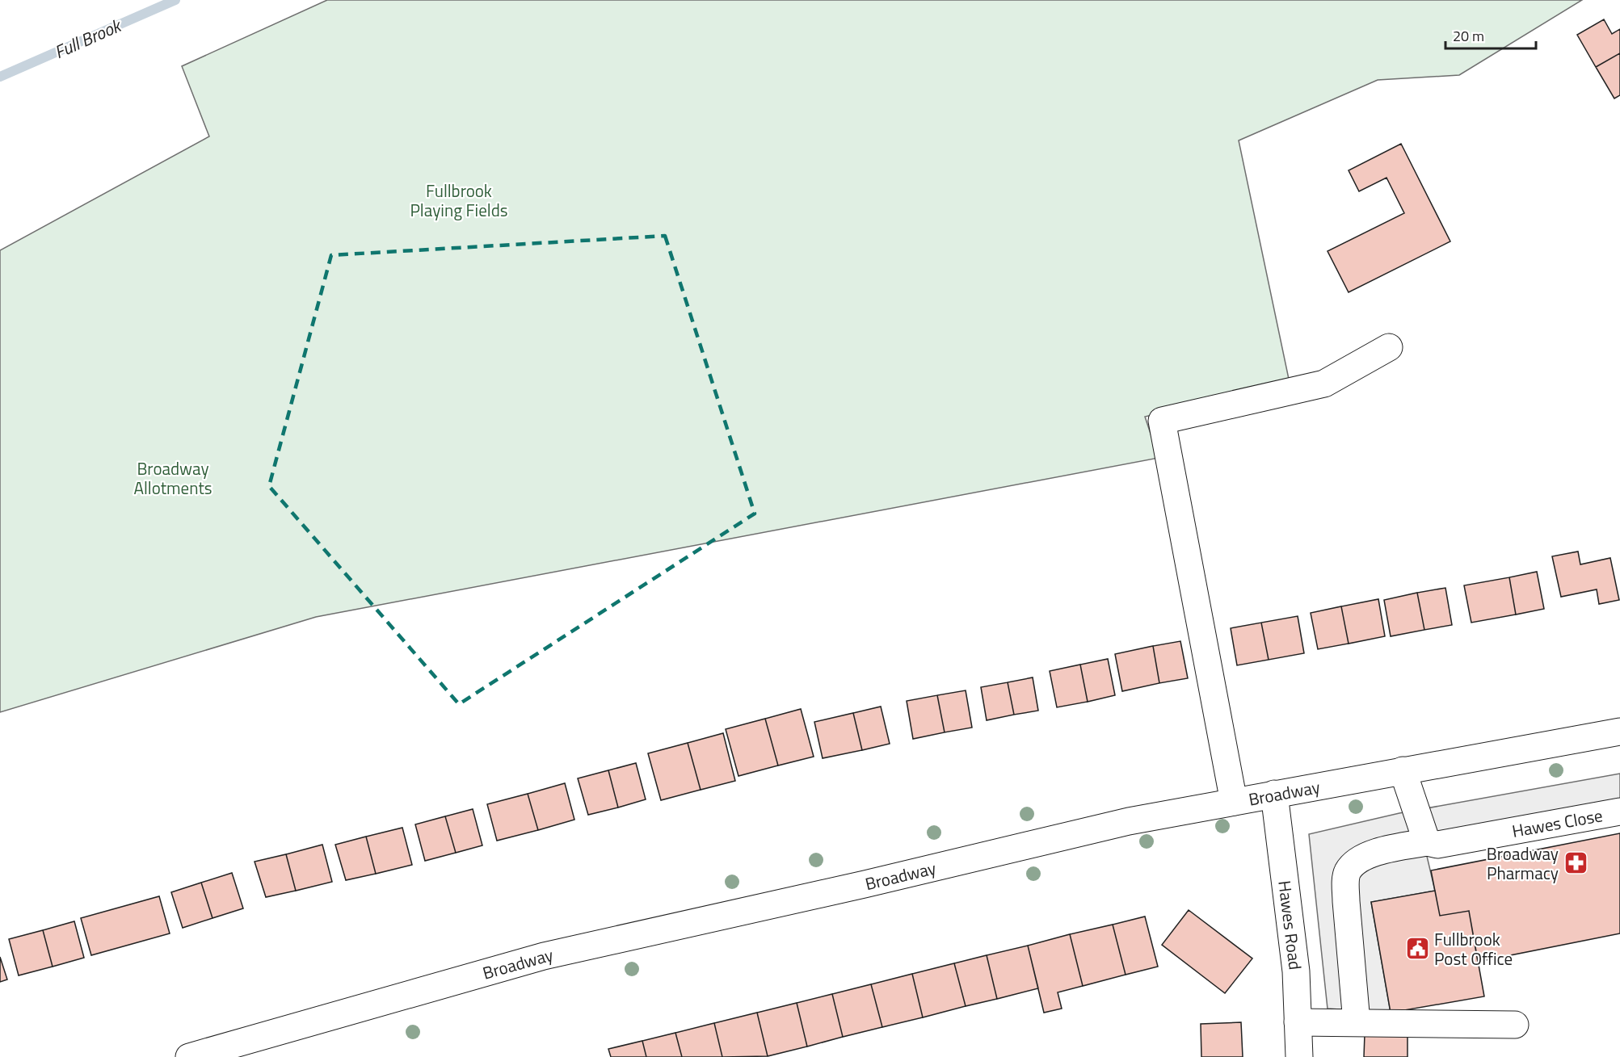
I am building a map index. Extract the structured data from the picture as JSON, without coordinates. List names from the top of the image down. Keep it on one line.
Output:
{"streets":{"main road":["Broadway","Hawes Close","Hawes Road"]},"crossings":[["Broadway","Hawes Road"]],"water":["Full Brook"],"parks":["Fullbrook Playing Fields","Broadway Allotments"],"places":{"pharmacy":["Broadway Pharmacy"],"public building":["Fullbrook Post Office"]},"scale_bar":"20 m"}
